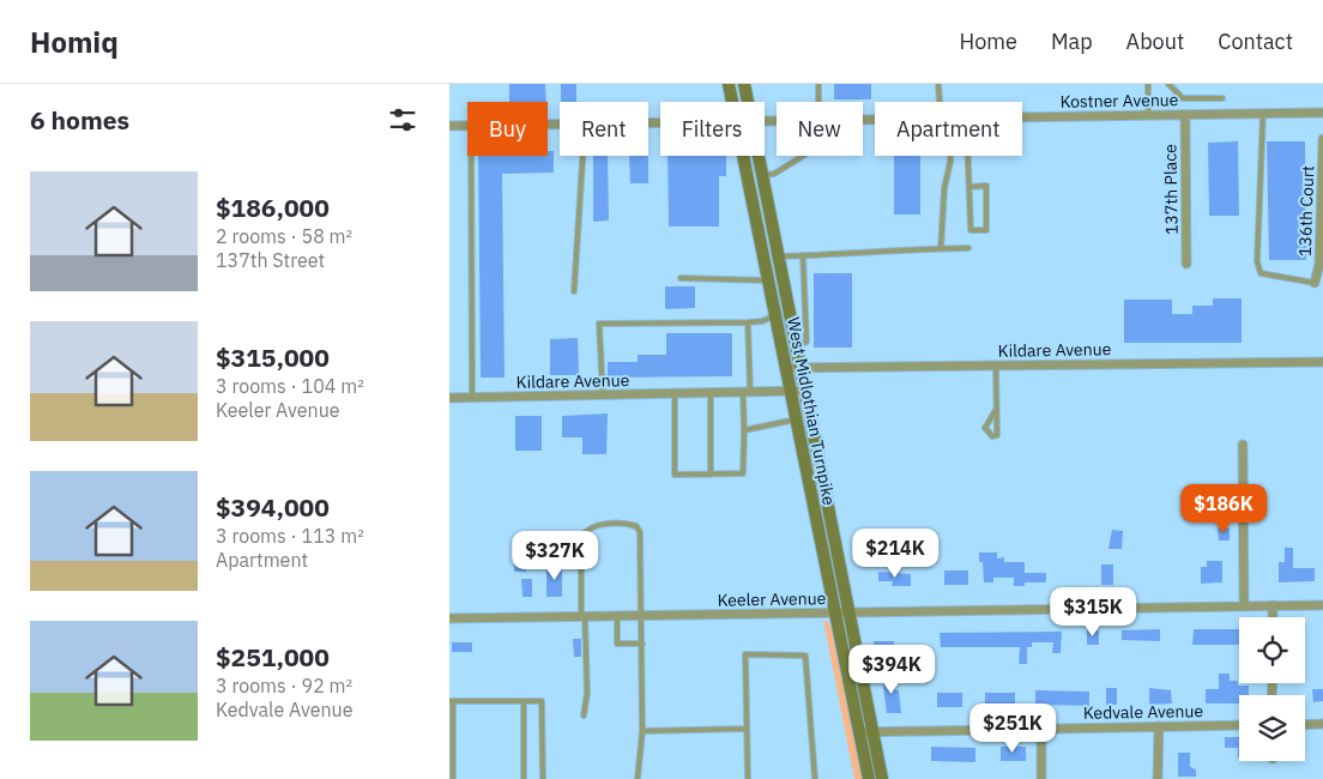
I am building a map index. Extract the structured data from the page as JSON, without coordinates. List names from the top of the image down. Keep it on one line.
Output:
{"streets":{"main road":["West Midlothian Turnpike"],"street":["Kostner Avenue","137th Place","136th Court","Kildare Avenue","Keeler Avenue","Kedvale Avenue"]},"crossings":[["Kostner Avenue","137th Place"],["Kildare Avenue","West Midlothian Turnpike"],["West Midlothian Turnpike","Keeler Avenue"],["West Midlothian Turnpike","Kedvale Avenue"]],"page":{"header":"Homiq","nav":["Home","Map","About","Contact"],"heading":"6 homes","chip":["Buy","Rent","Filters","New","Apartment"],"list":[{"name":"$186,000","note":"2 rooms · 58 m² · 137th Street"},{"name":"$315,000","note":"3 rooms · 104 m² · Keeler Avenue"},{"name":"$394,000","note":"3 rooms · 113 m² · Apartment"},{"name":"$251,000","note":"3 rooms · 92 m² · Kedvale Avenue"}],"price":["$186K","$214K","$327K","$315K","$394K","$251K"]}}
